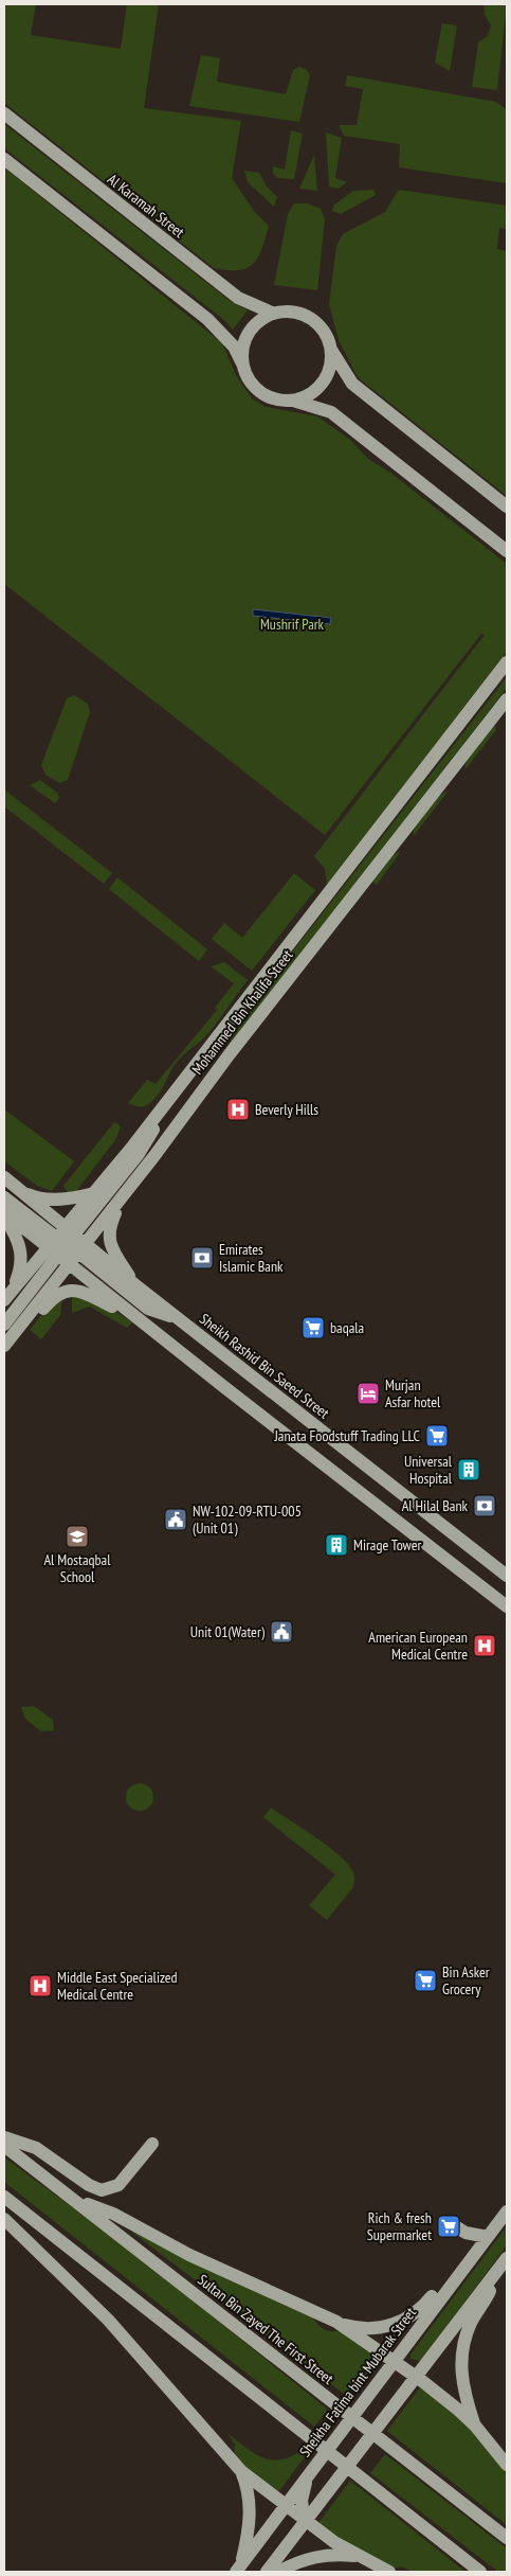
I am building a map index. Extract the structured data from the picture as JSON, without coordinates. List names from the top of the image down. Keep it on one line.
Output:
{"streets":{"main road":["Al Karamah Street","Mohammed Bin Khalifa Street","Sheikh Rashid Bin Saeed Street","Sultan Bin Zayed The First Street","Sheikha Fatima bint Mubarak Street"]},"crossings":[["Mohammed Bin Khalifa Street","Sheikh Rashid Bin Saeed Street"]],"parks":["Mushrif Park"],"places":{"hospital":["Beverly Hills","American European Medical Centre","Middle East Specialized Medical Centre"],"bank":["Emirates Islamic Bank","Al Hilal Bank"],"supermarket":["baqala","Janata Foodstuff Trading LLC","Bin Asker Grocery","Rich & fresh Supermarket"],"hotel":["Murjan Asfar hotel"],"building":["Universal Hospital","Mirage Tower"],"public building":["NW-102-09-RTU-005 (Unit 01)","Unit 01(Water)"],"school or university":["Al Mostaqbal School"]}}
